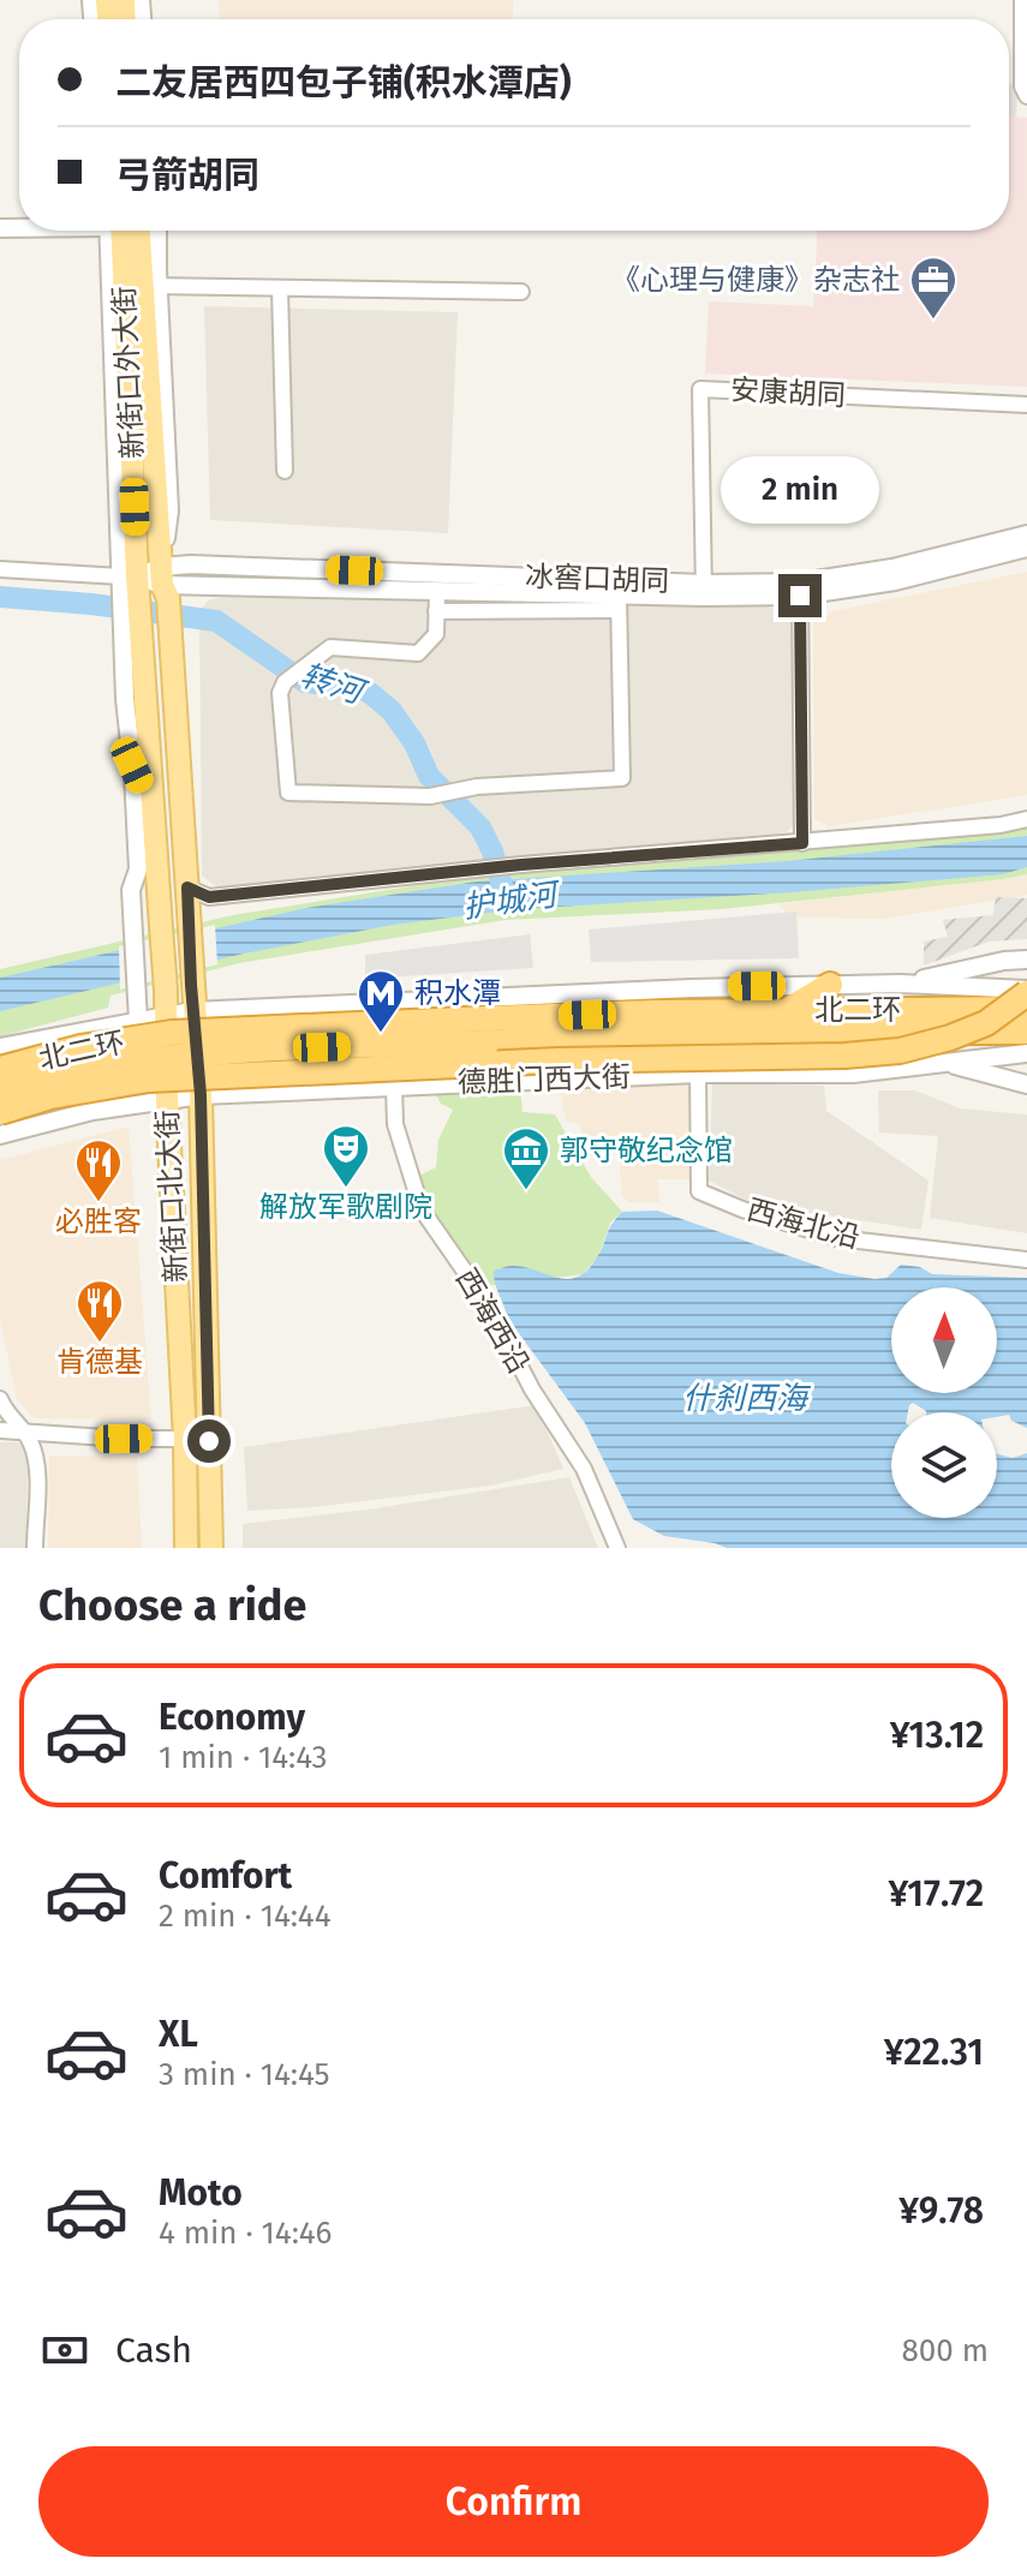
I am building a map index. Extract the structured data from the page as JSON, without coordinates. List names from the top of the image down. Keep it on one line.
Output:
{"streets":{"highway":["北二环"],"main road":["新街口外大街","新街口北大街"],"street":["安康胡同","冰窖口胡同","德胜门西大街","西海北沿","西海西沿"]},"crossings":[["新街口外大街","冰窖口胡同"],["新街口外大街","新街口北大街"],["安康胡同","冰窖口胡同"],["德胜门西大街","新街口北大街"],["德胜门西大街","西海北沿"],["德胜门西大街","西海西沿"]],"water":["转河","护城河","什刹西海"],"places":{"office":["《心理与健康》杂志社"],"metro station":["积水潭"],"theatre":["解放军歌剧院"],"museum":["郭守敬纪念馆"],"restaurant":["必胜客","肯德基"]},"north":"top","page":{"banner":["二友居西四包子铺(积水潭店)","弓箭胡同"],"bubble":"2 min","heading":"Choose a ride","list":[{"name":"Economy","note":"1 min · 14:43","value":"¥13.12"},{"name":"Comfort","note":"2 min · 14:44","value":"¥17.72"},{"name":"XL","note":"3 min · 14:45","value":"¥22.31"},{"name":"Moto","note":"4 min · 14:46","value":"¥9.78"}],"pay":["Cash","800 m"],"buttons":"Confirm"}}
